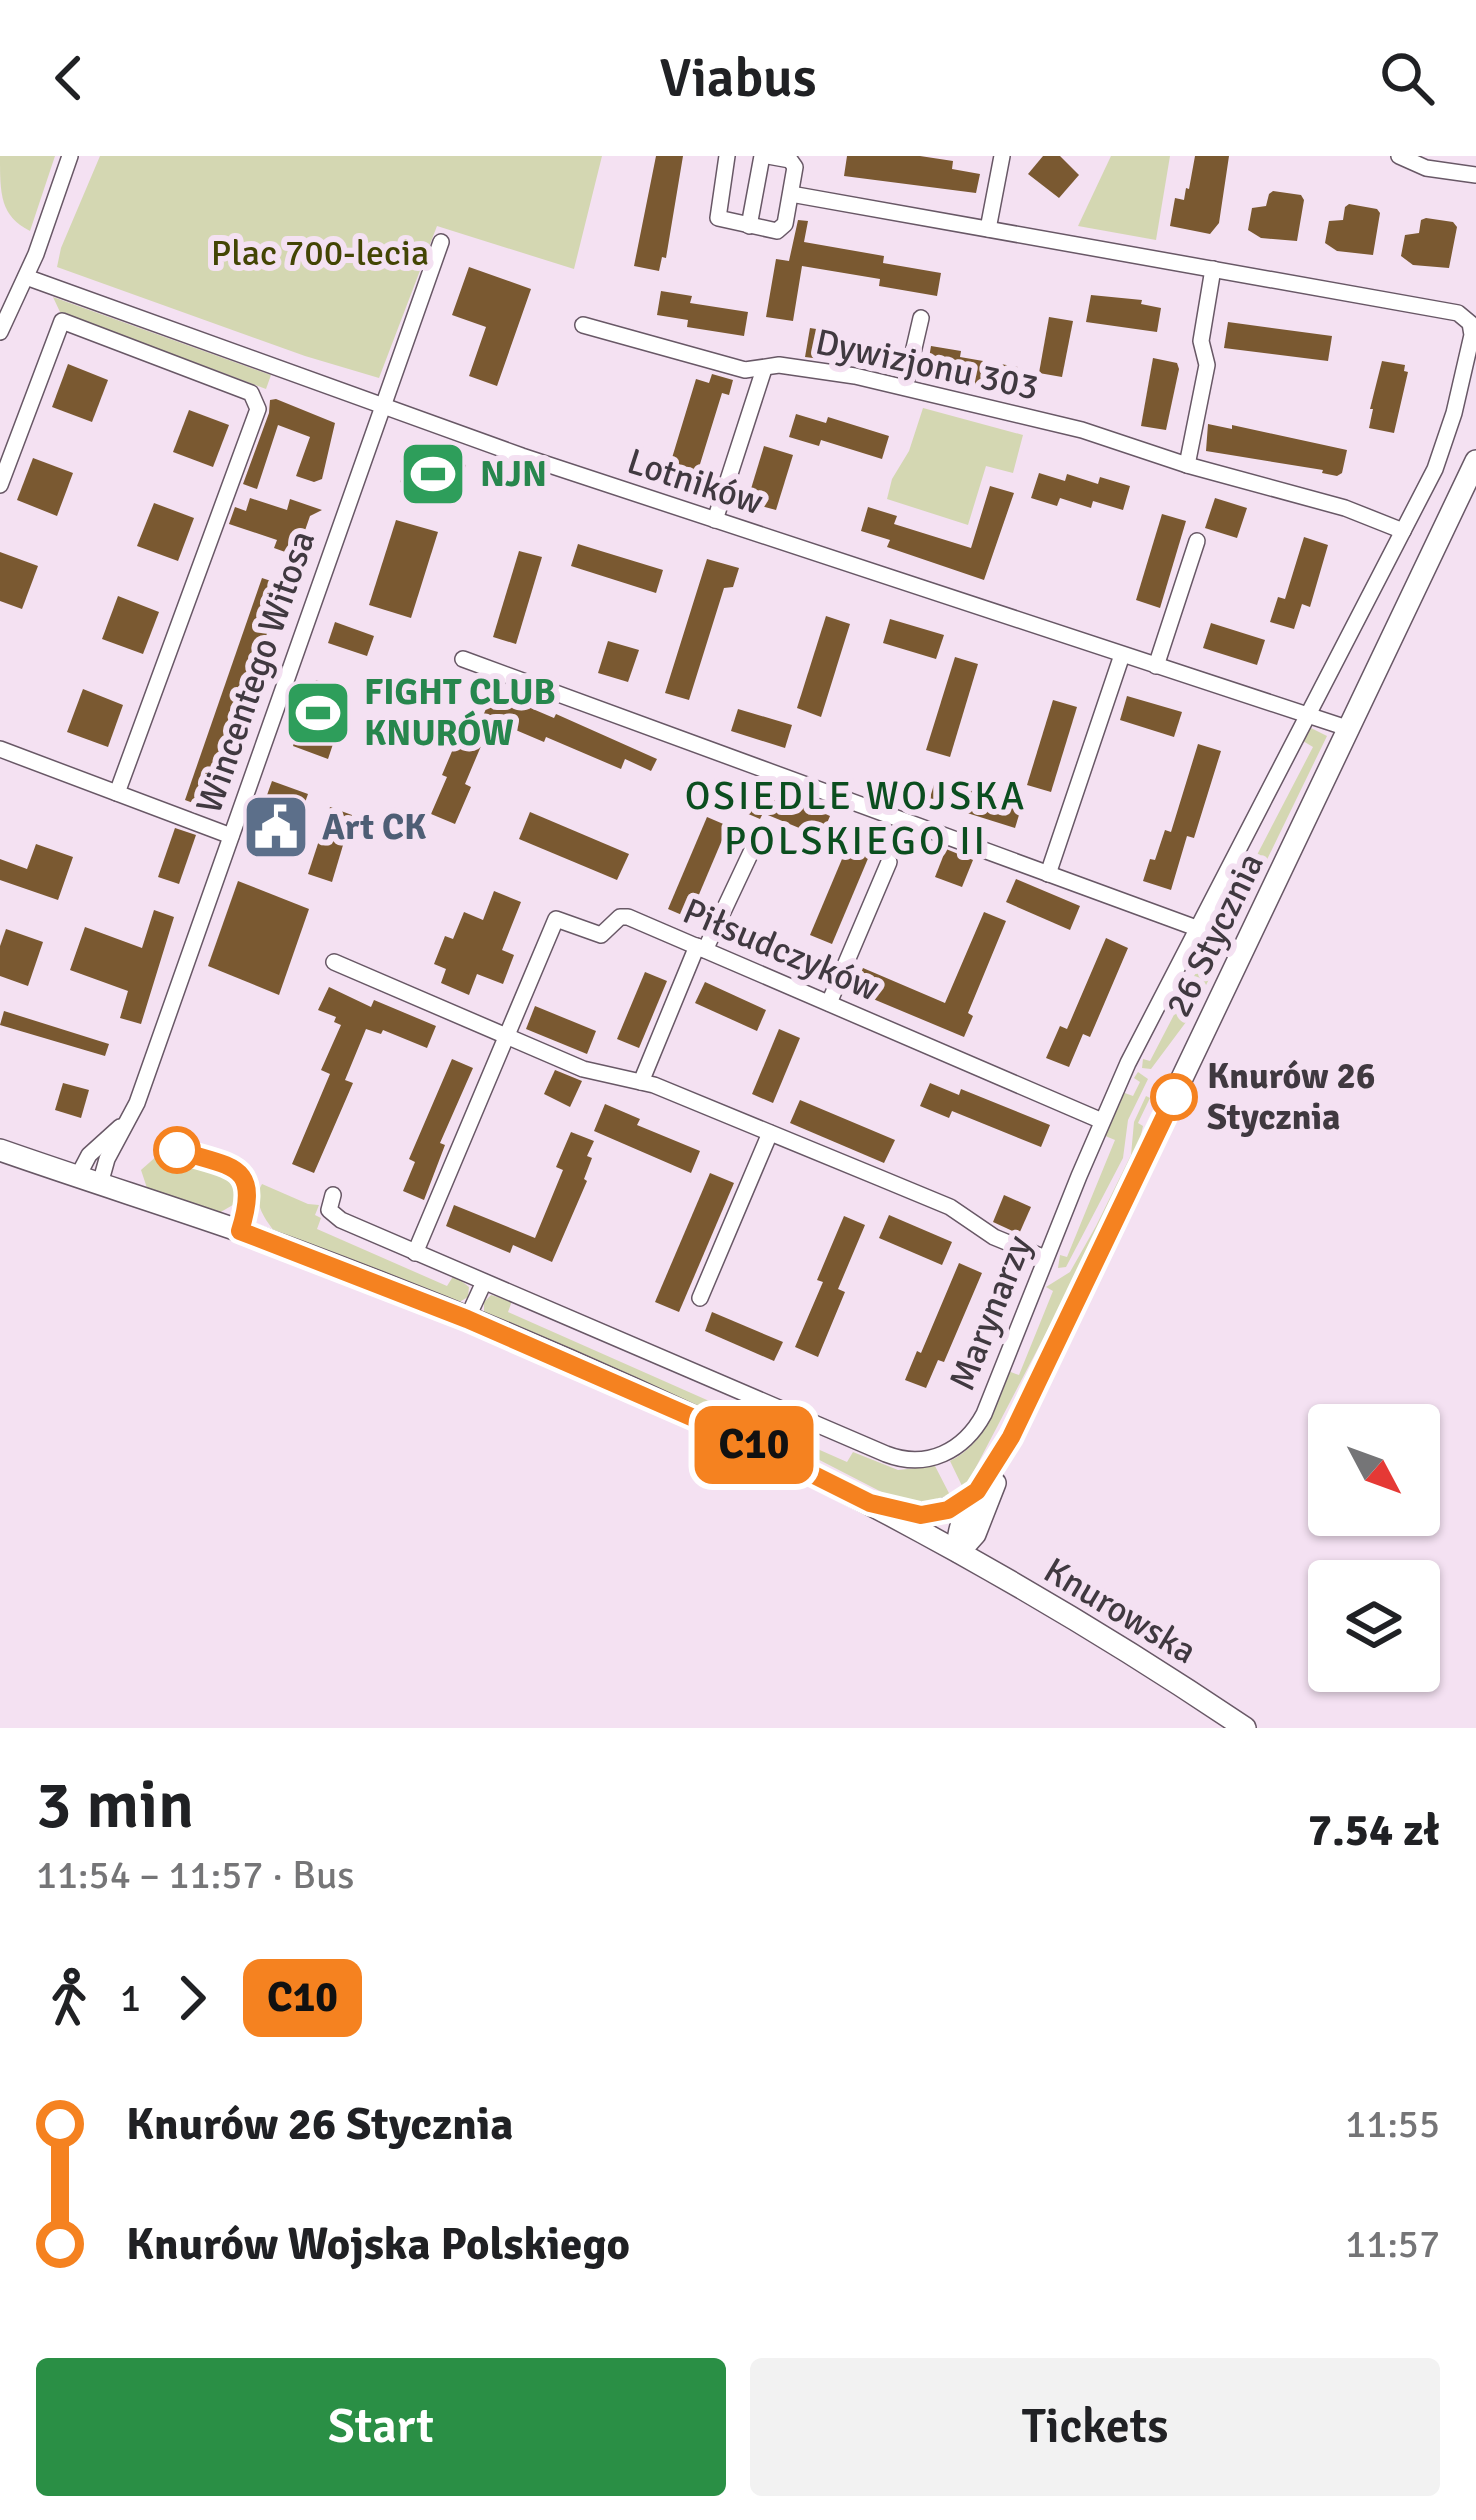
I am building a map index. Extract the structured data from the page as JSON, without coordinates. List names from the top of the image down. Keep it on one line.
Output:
{"streets":{"street":["Dywizjonu 303","Lotników","Wincentego Witosa","26 Stycznia","Piłsudczyków","Marynarzy","Knurowska"]},"crossings":[["Dywizjonu 303","Marynarzy"],["Lotników","Wincentego Witosa"],["Lotników","26 Stycznia"],["Lotników","Marynarzy"],["26 Stycznia","Knurowska"],["Piłsudczyków","Marynarzy"]],"districts":["OSIEDLE WOJSKA POLSKIEGO II"],"parks":["Plac 700-lecia"],"places":{"sports":["NJN","FIGHT CLUB KNURÓW"],"public building":["Art CK"],"other":["Knurów 26 Stycznia"]},"lines":["bus line C10"],"north":"bottom right","page":{"header":"Viabus","on_map":"C10","heading":["3 min","11:54 – 11:57 · Bus","7.54 zł"],"legs":["1","C10"],"list":[{"name":"Knurów 26 Stycznia","value":"11:55"},{"name":"Knurów Wojska Polskiego","value":"11:57"}],"buttons":["Start","Tickets"]}}
